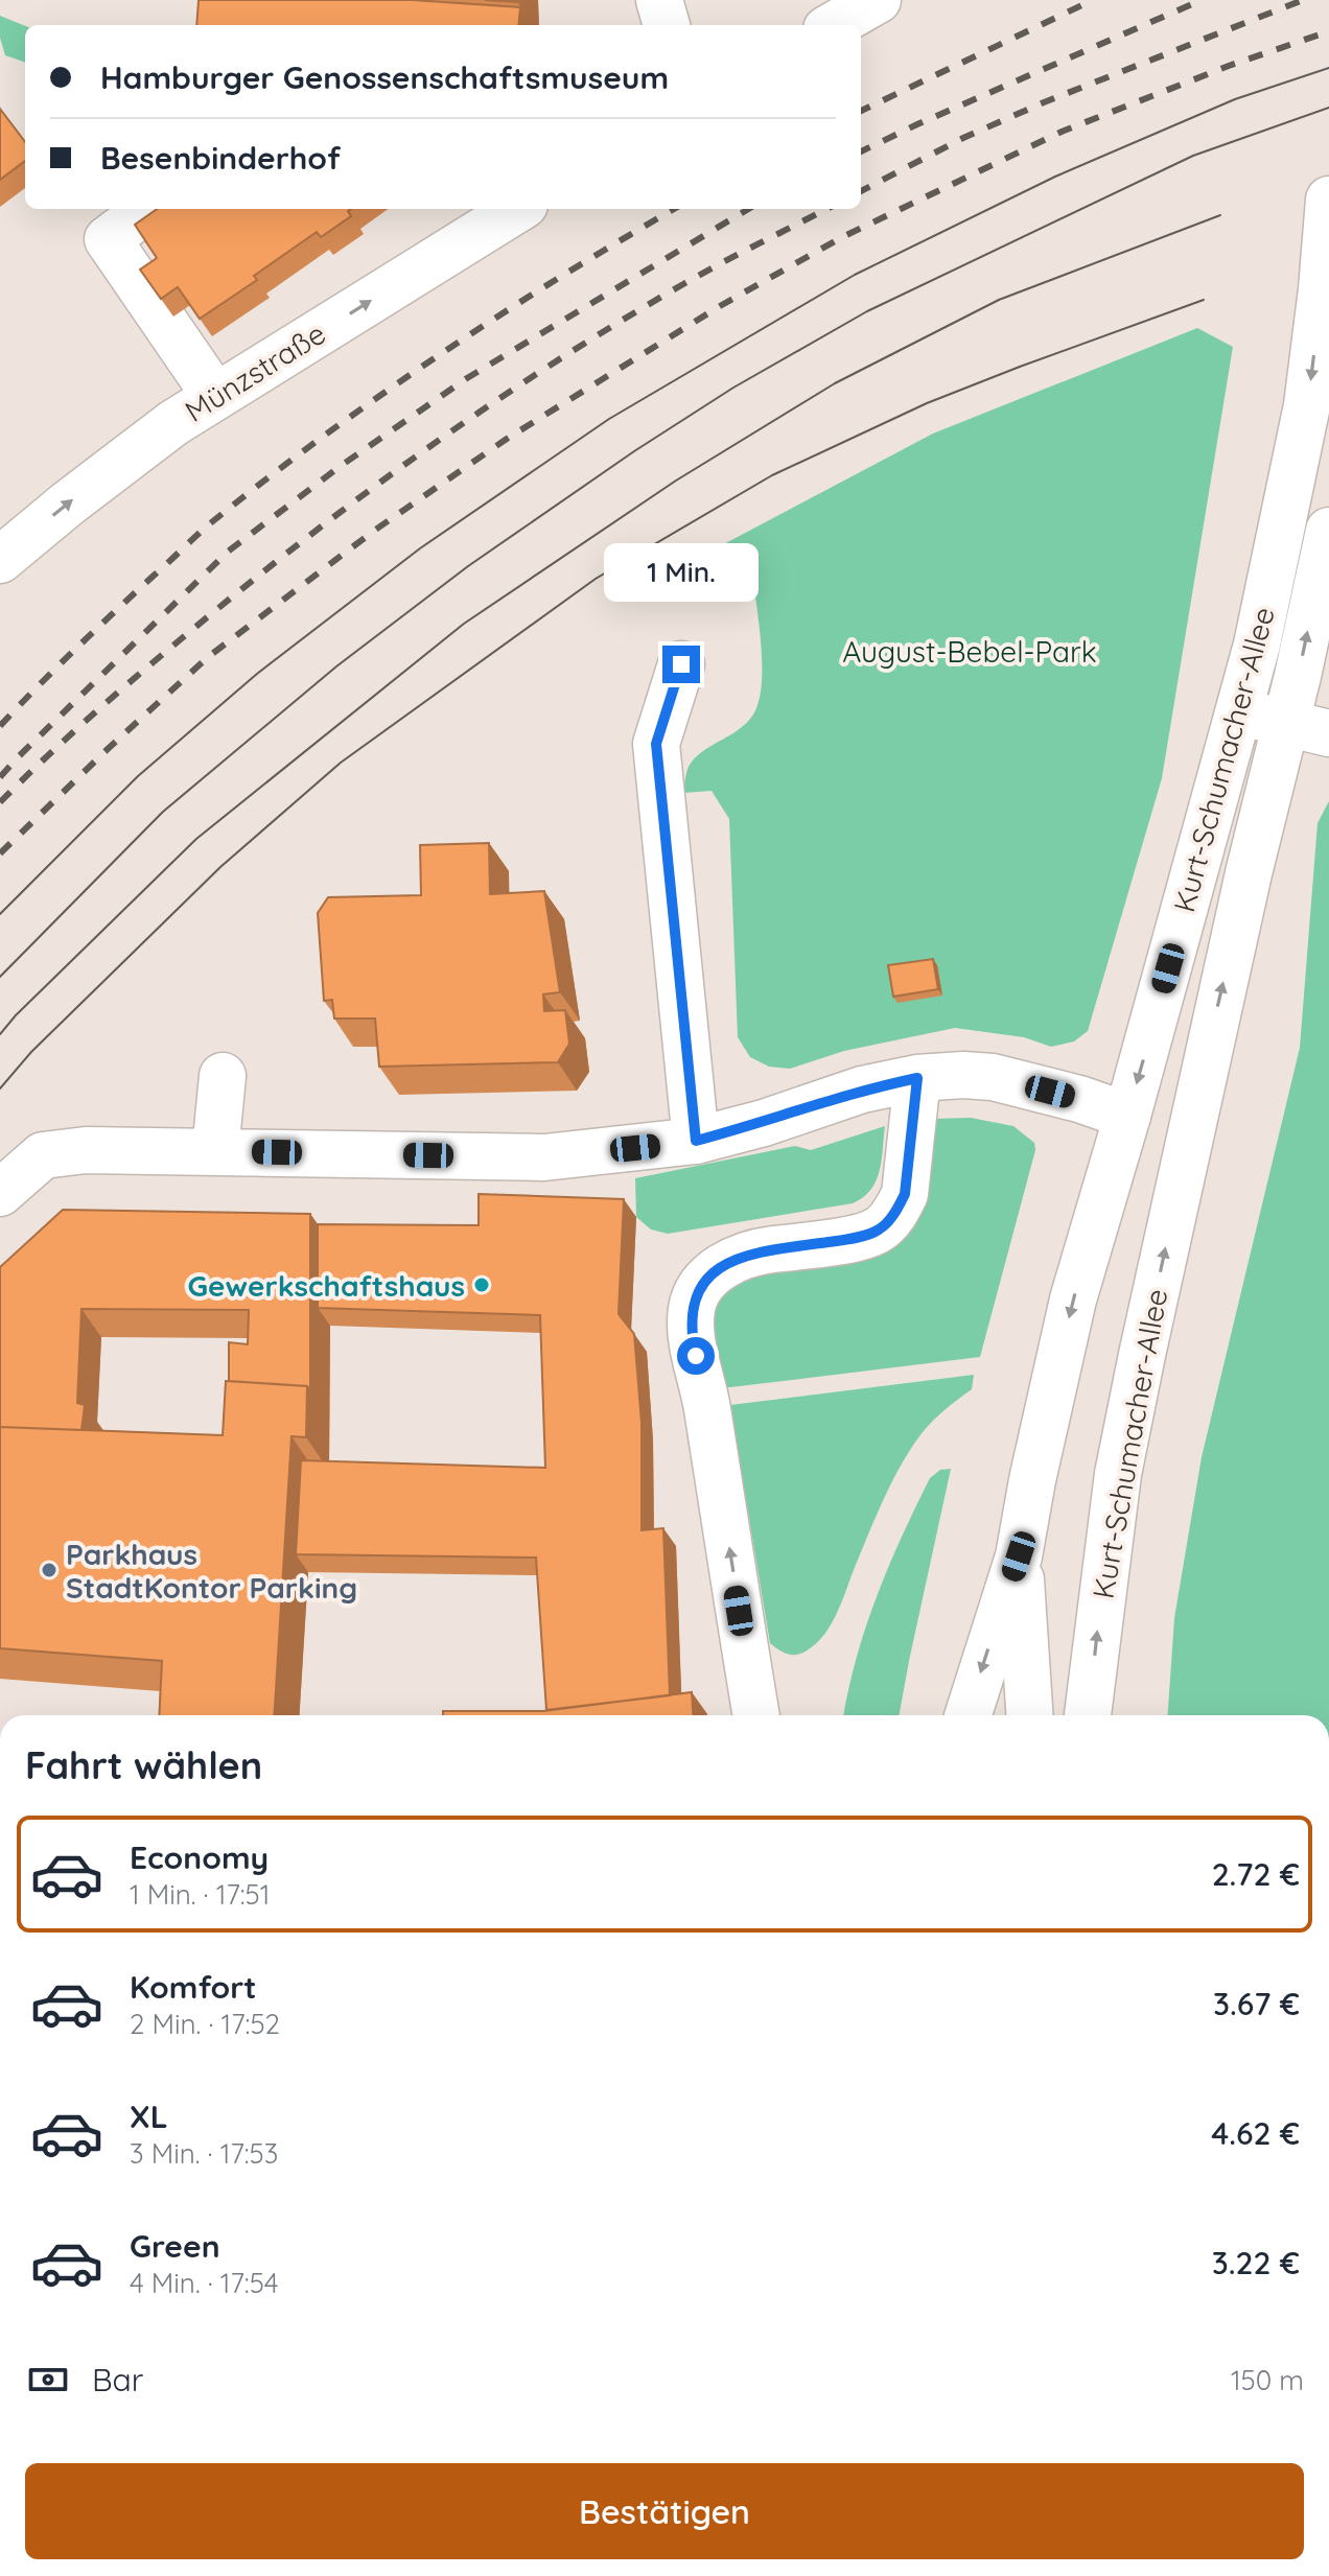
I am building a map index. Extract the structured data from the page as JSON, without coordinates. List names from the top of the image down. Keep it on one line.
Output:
{"streets":{"street":["Münzstraße","Kurt-Schumacher-Allee"]},"one_way":["Münzstraße"],"parks":["August-Bebel-Park"],"places":["Gewerkschaftshaus","Parkhaus StadtKontor Parking"],"page":{"banner":["Hamburger Genossenschaftsmuseum","Besenbinderhof"],"bubble":"1 Min.","heading":"Fahrt wählen","list":[{"name":"Economy","note":"1 Min. · 17:51","value":"2.72 €"},{"name":"Komfort","note":"2 Min. · 17:52","value":"3.67 €"},{"name":"XL","note":"3 Min. · 17:53","value":"4.62 €"},{"name":"Green","note":"4 Min. · 17:54","value":"3.22 €"}],"pay":["Bar","150 m"],"buttons":"Bestätigen"}}
